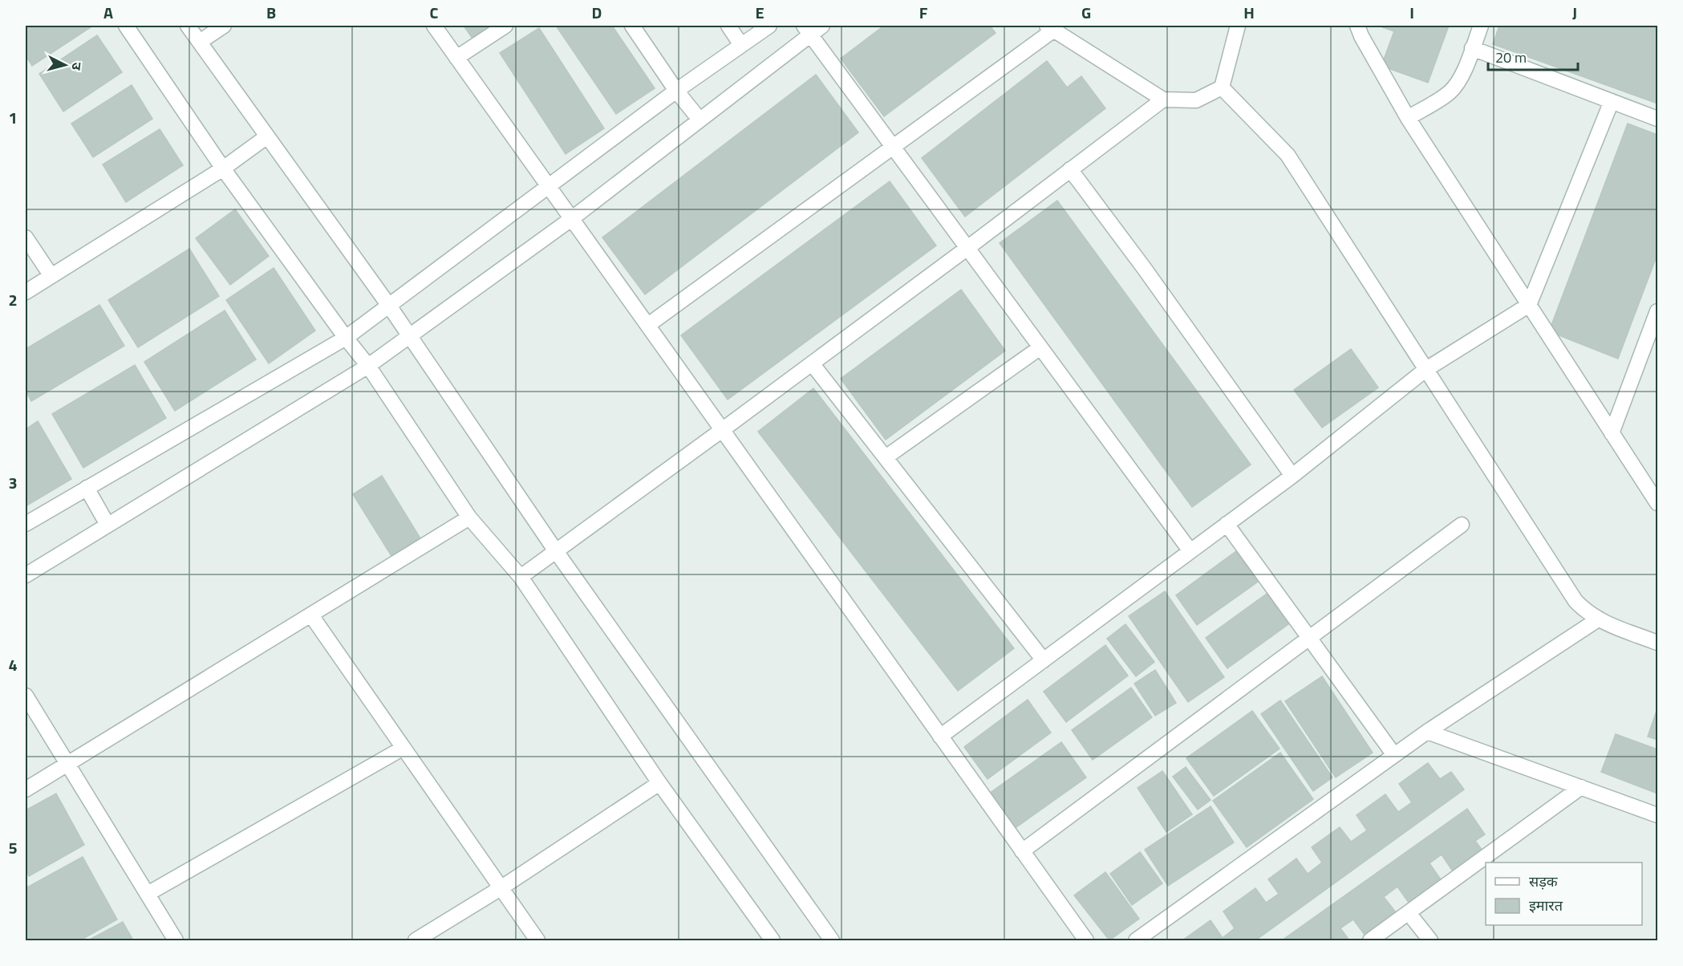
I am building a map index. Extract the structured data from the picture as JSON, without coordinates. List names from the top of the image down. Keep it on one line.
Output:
{"legend":["सड़क","इमारत"],"scale_bar":"20 m","north":"right","grid":{"columns":["A","B","C","D","E","F","G","H","I","J"],"rows":["1","2","3","4","5"]}}
